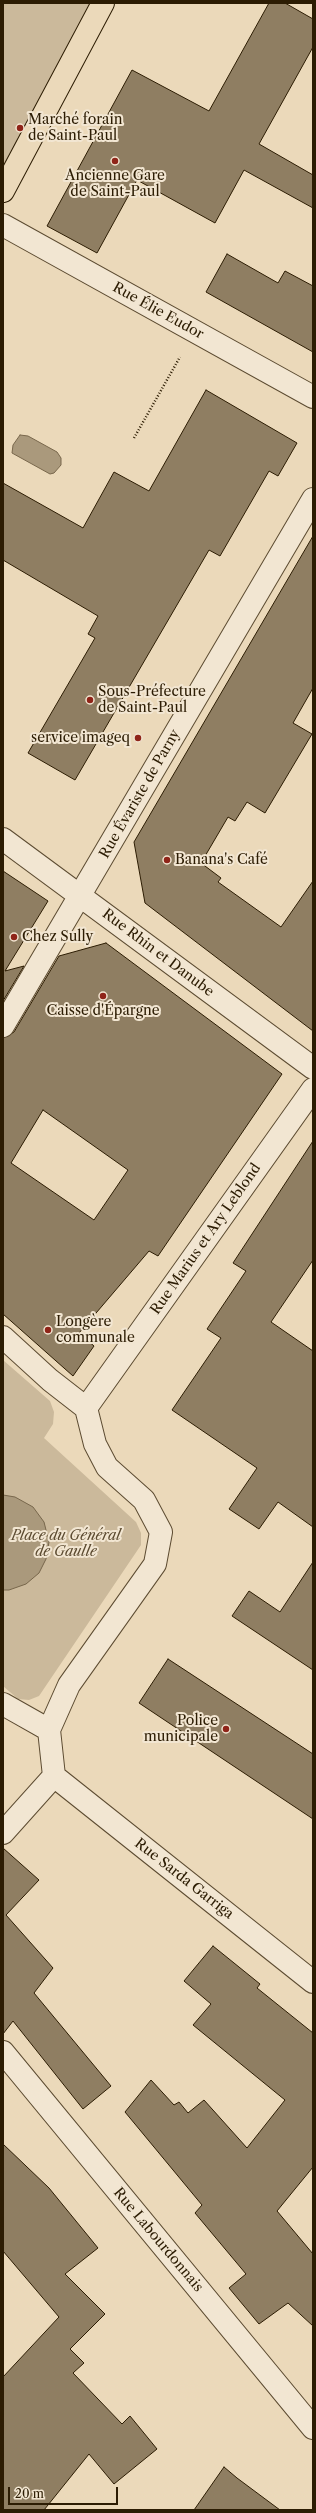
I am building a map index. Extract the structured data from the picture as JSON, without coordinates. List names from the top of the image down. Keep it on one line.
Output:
{"streets":{"street":["Rue Élie Eudor","Rue Évariste de Parny","Rue Rhin et Danube","Rue Marius et Ary Leblond","Rue Sarda Garriga","Rue Labourdonnais"]},"crossings":[["Rue Évariste de Parny","Rue Rhin et Danube"]],"parks":["Place du Général de Gaulle"],"places":["Marché forain de Saint-Paul","Ancienne Gare de Saint-Paul","Sous-Préfecture de Saint-Paul","service imageq","Banana's Café","Chez Sully","Caisse d'Épargne","Longère communale","Police municipale"],"scale_bar":"20 m"}
